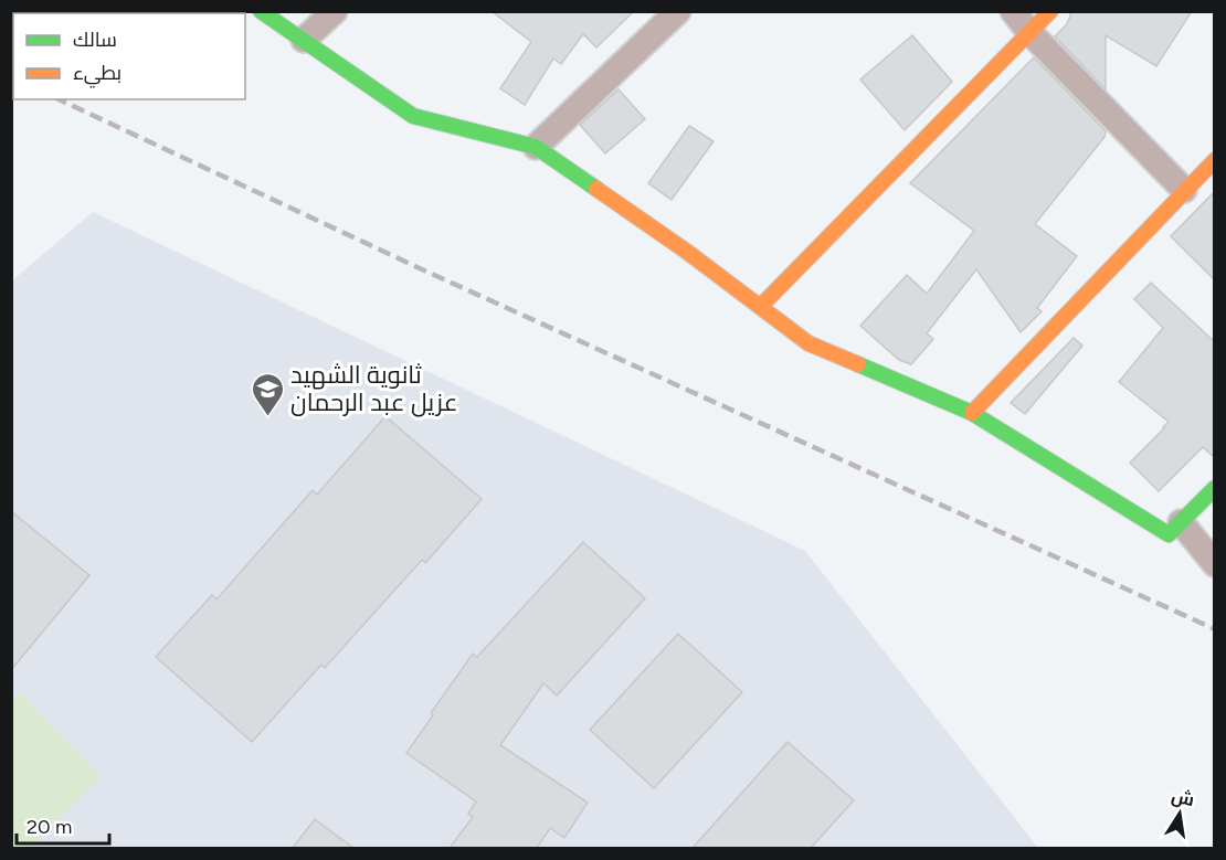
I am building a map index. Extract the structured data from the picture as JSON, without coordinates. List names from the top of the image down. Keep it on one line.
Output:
{"places":{"school or university":["ثانوية الشهيد عزيل عبد الرحمان"]},"legend":["سالك","بطيء"],"scale_bar":"20 m","north":"top"}
